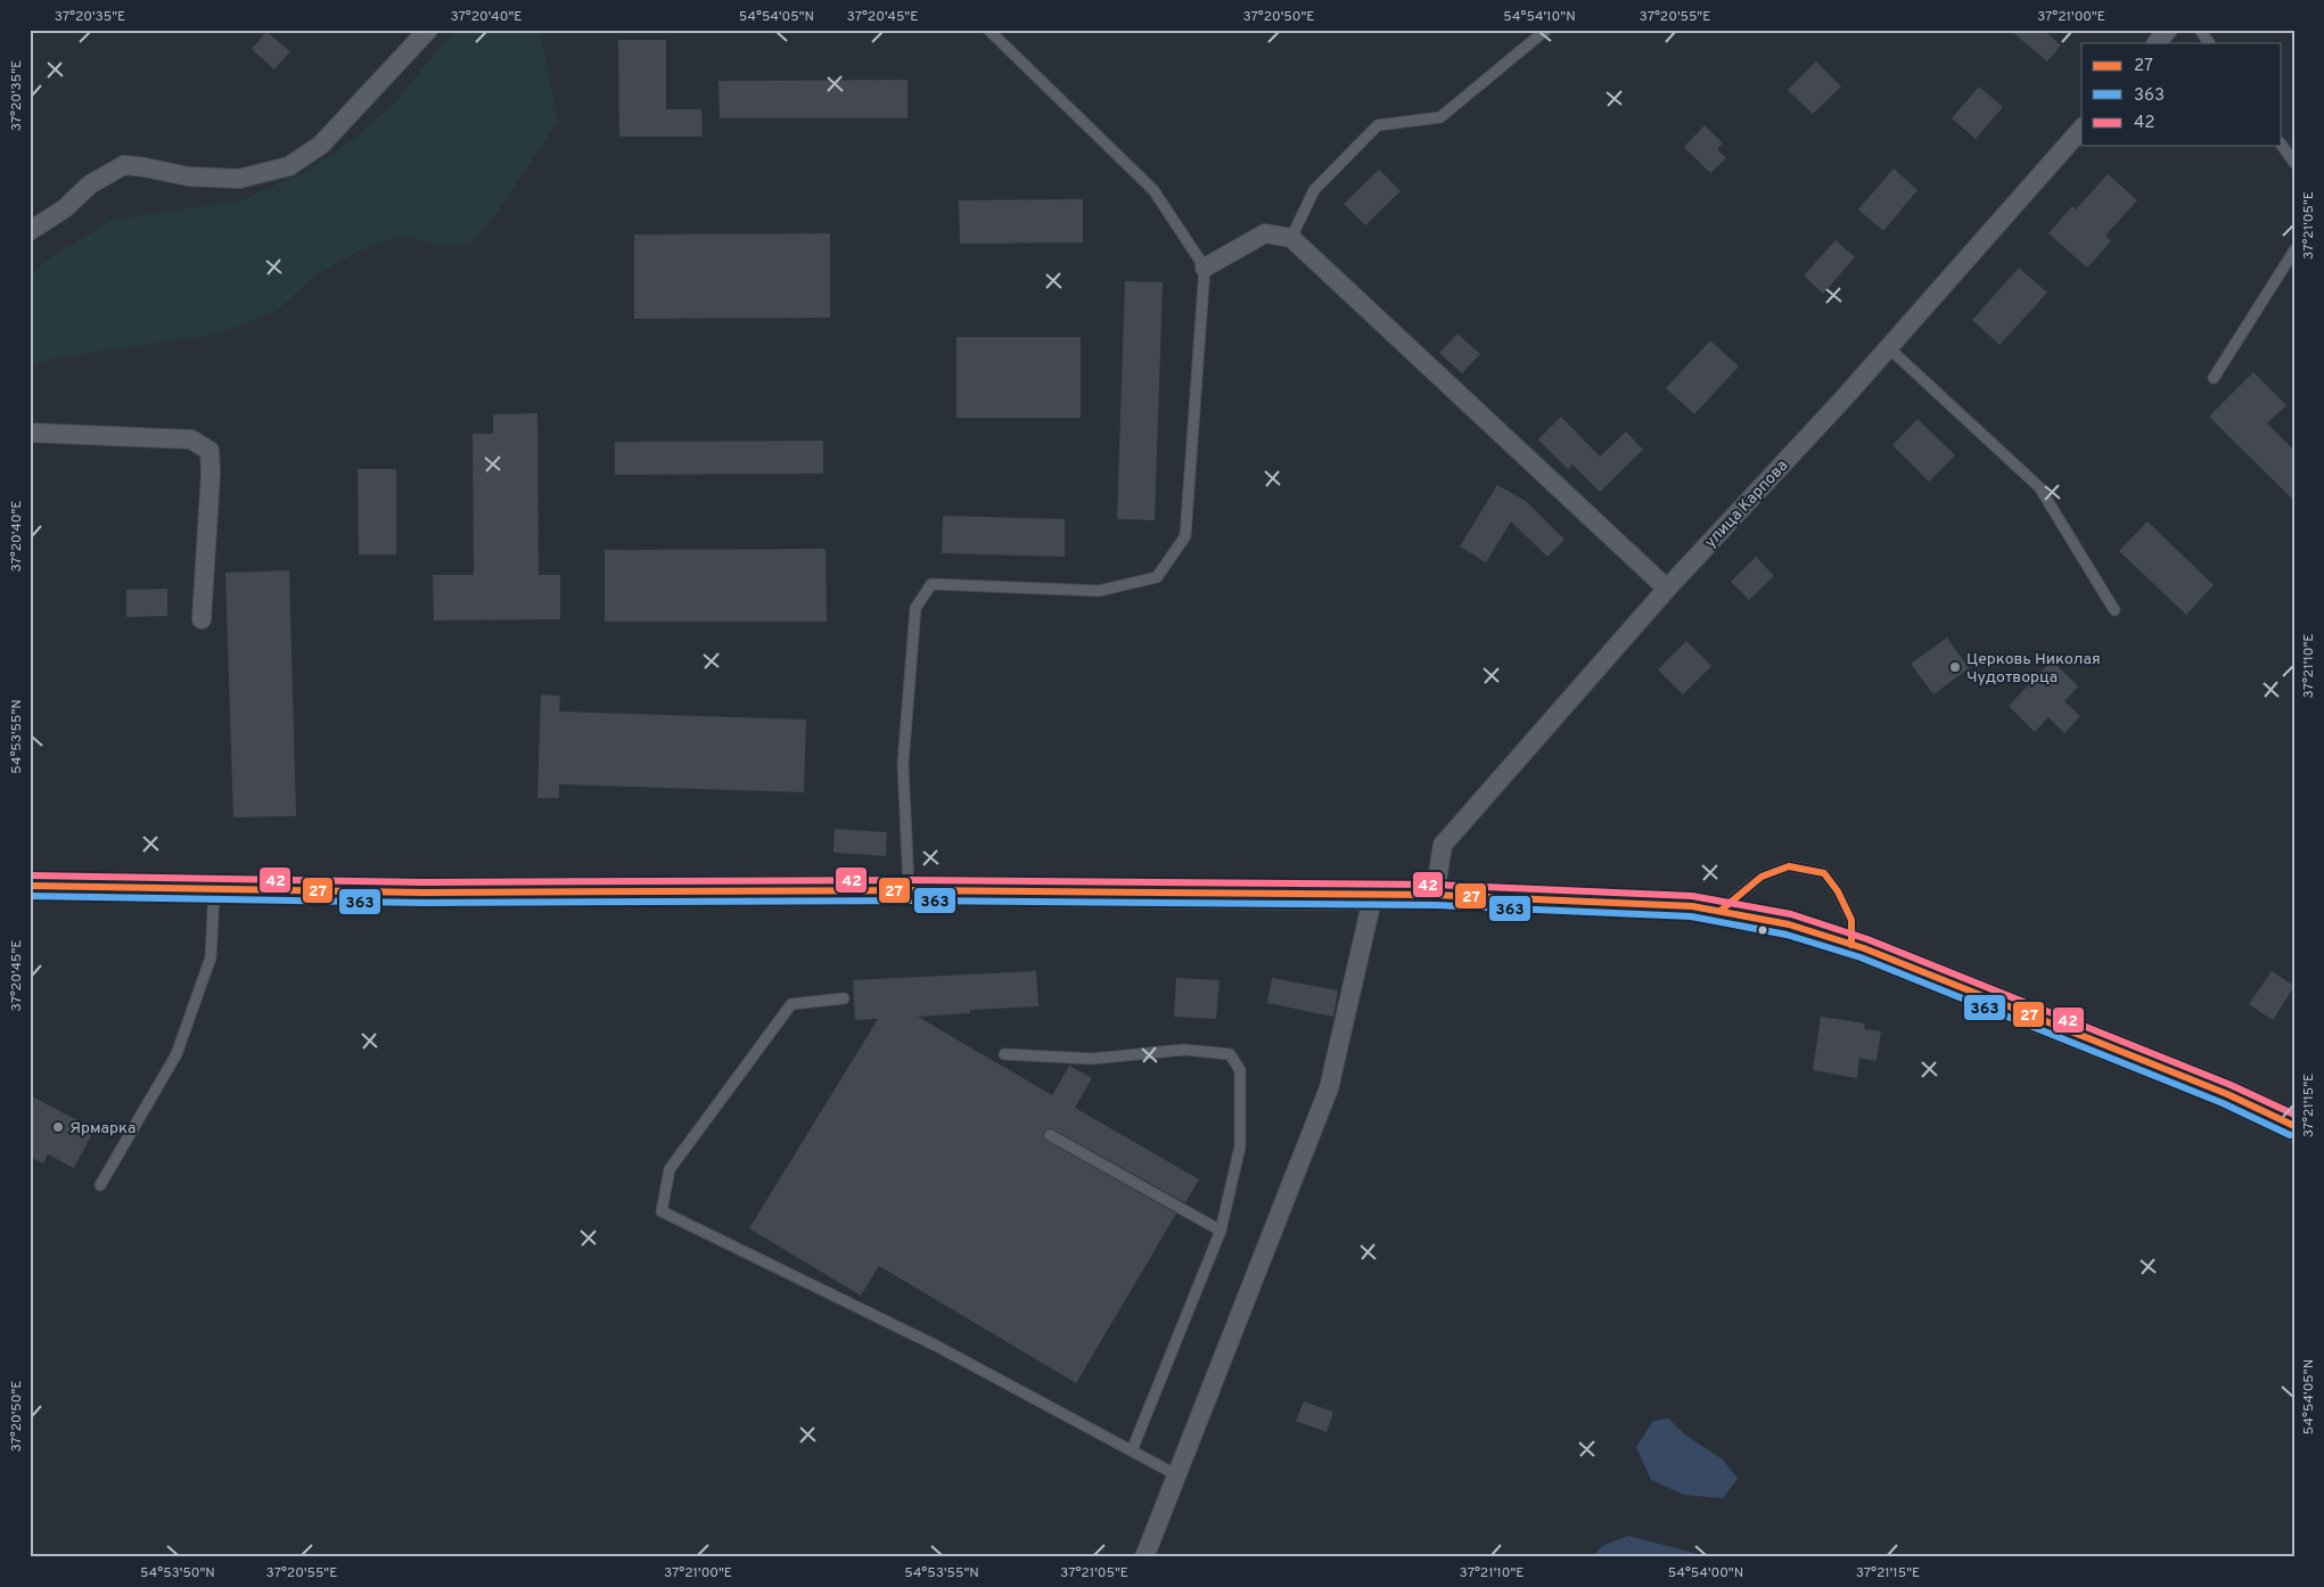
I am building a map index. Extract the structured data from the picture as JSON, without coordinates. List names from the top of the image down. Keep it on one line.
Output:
{"streets":{"street":["улица Карпова"]},"places":["Церковь Николая Чудотворца","Ярмарка"],"lines":["transit line 27","transit line 42","transit line 363"],"legend":["27","363","42"],"coordinates":["37°20'35\"E","37°20'40\"E","54°54'05\"N","37°20'45\"E","37°20'50\"E","54°54'10\"N","37°20'55\"E","37°21'00\"E","37°21'05\"E","37°21'10\"E","54°53'55\"N","37°21'15\"E","54°53'50\"N","54°54'00\"N"]}
